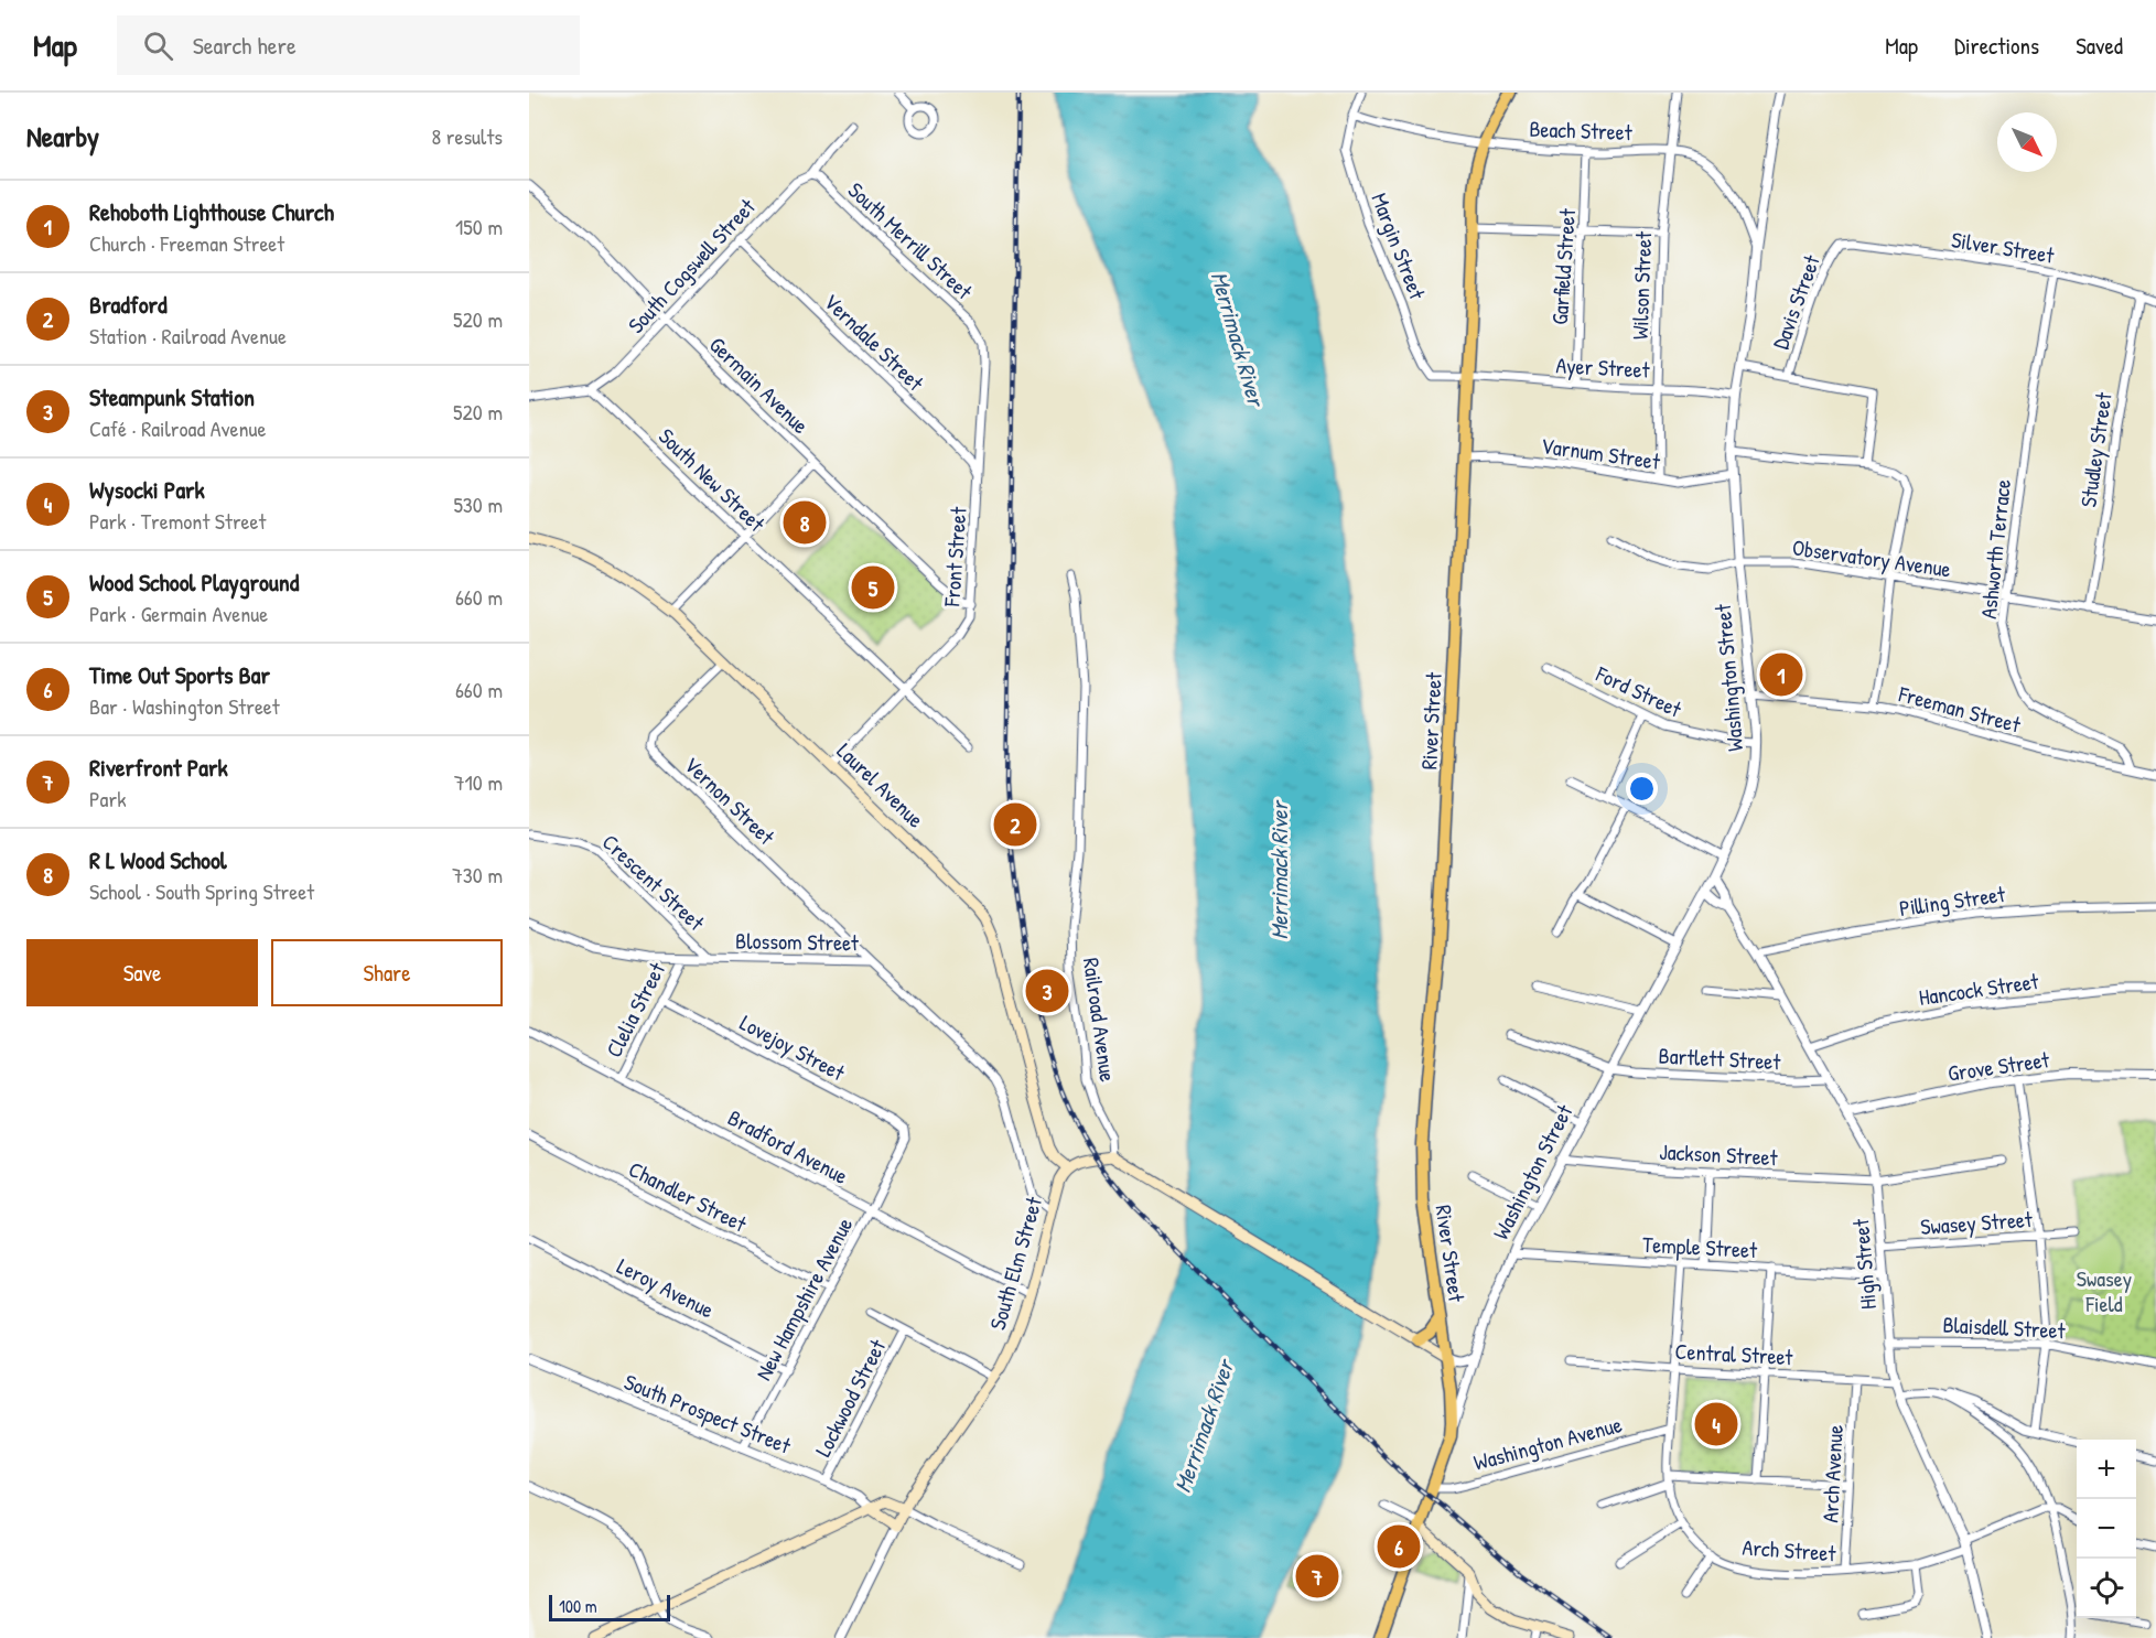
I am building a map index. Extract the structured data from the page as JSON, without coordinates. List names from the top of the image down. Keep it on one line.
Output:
{"streets":{"main road":["Washington Street","River Street","Laurel Avenue","South Elm Street"],"street":["Beach Street","South Merrill Street","Margin Street","Silver Street","South Cogswell Street","Garfield Street","Wilson Street","Davis Street","Verndale Street","Ayer Street","Germain Avenue","Studley Street","Varnum Street","South New Street","Ashworth Terrace","Front Street","Observatory Avenue","Ford Street","Freeman Street","Vernon Street","Crescent Street","Pilling Street","Blossom Street","Hancock Street","Clelia Street","Railroad Avenue","Lovejoy Street","Bartlett Street","Grove Street","Bradford Avenue","Jackson Street","Chandler Street","Swasey Street","Temple Street","High Street","Leroy Avenue","New Hampshire Avenue","Blaisdell Street","Central Street","Lockwood Street","South Prospect Street","Washington Avenue","Arch Avenue","Arch Street"]},"crossings":[["Beach Street","Margin Street"],["Beach Street","Garfield Street"],["Beach Street","Wilson Street"],["Beach Street","Washington Street"],["Beach Street","River Street"],["South Merrill Street","South Cogswell Street"],["South Merrill Street","Front Street"],["Margin Street","Ayer Street"],["Margin Street","River Street"],["Silver Street","Davis Street"],["Silver Street","Studley Street"],["Silver Street","Ashworth Terrace"],["South Cogswell Street","Verndale Street"],["South Cogswell Street","Germain Avenue"],["South Cogswell Street","South New Street"],["Garfield Street","Ayer Street"],["Wilson Street","Ayer Street"],["Wilson Street","Varnum Street"],["Verndale Street","Front Street"],["Ayer Street","Washington Street"],["Ayer Street","River Street"],["Germain Avenue","Front Street"],["Studley Street","Observatory Avenue"],["Varnum Street","Washington Street"],["Varnum Street","River Street"],["South New Street","Front Street"],["Ashworth Terrace","Observatory Avenue"],["Ashworth Terrace","Freeman Street"],["Front Street","Laurel Avenue"],["Observatory Avenue","Washington Street"],["Washington Street","Ford Street"],["Washington Street","Freeman Street"],["Washington Street","River Street"],["Washington Street","Bartlett Street"],["Washington Street","Jackson Street"],["Washington Street","Temple Street"],["Washington Street","High Street"],["Washington Street","Washington Avenue"],["Laurel Avenue","Vernon Street"],["Laurel Avenue","South Elm Street"],["Vernon Street","Blossom Street"],["Crescent Street","Blossom Street"],["Pilling Street","High Street"],["Blossom Street","Clelia Street"],["Blossom Street","South Elm Street"],["Hancock Street","High Street"],["Clelia Street","Lovejoy Street"],["Clelia Street","Bradford Avenue"],["Lovejoy Street","New Hampshire Avenue"],["Bartlett Street","High Street"],["Grove Street","High Street"],["Bradford Avenue","South Elm Street"],["Bradford Avenue","New Hampshire Avenue"],["Jackson Street","High Street"],["Chandler Street","New Hampshire Avenue"],["Swasey Street","High Street"],["Temple Street","High Street"],["Temple Street","Arch Street"],["High Street","Blaisdell Street"],["High Street","Central Street"],["High Street","Arch Street"],["Leroy Avenue","New Hampshire Avenue"],["New Hampshire Avenue","South Prospect Street"],["Central Street","Arch Avenue"],["Central Street","Arch Street"],["Lockwood Street","South Prospect Street"],["Washington Avenue","Arch Street"],["Arch Avenue","Arch Street"]],"water":["Merrimack River"],"parks":["Swasey Field"],"scale_bar":"100 m","north":"bottom right","page":{"header":"Map","search":"Search here","nav":["Map","Directions","Saved"],"heading":["Nearby","8 results"],"list":[{"mark":"1","name":"Rehoboth Lighthouse Church","note":"Church · Freeman Street","value":"150 m"},{"mark":"2","name":"Bradford","note":"Station · Railroad Avenue","value":"520 m"},{"mark":"3","name":"Steampunk Station","note":"Café · Railroad Avenue","value":"520 m"},{"mark":"4","name":"Wysocki Park","note":"Park · Tremont Street","value":"530 m"},{"mark":"5","name":"Wood School Playground","note":"Park · Germain Avenue","value":"660 m"},{"mark":"6","name":"Time Out Sports Bar","note":"Bar · Washington Street","value":"660 m"},{"mark":"7","name":"Riverfront Park","note":"Park","value":"710 m"},{"mark":"8","name":"R L Wood School","note":"School · South Spring Street","value":"730 m"}],"pins":["8","5","1","2","3","4","6","7"],"buttons":["Save","Share"],"map_buttons":["+","−"],"scale":"100 m"}}
